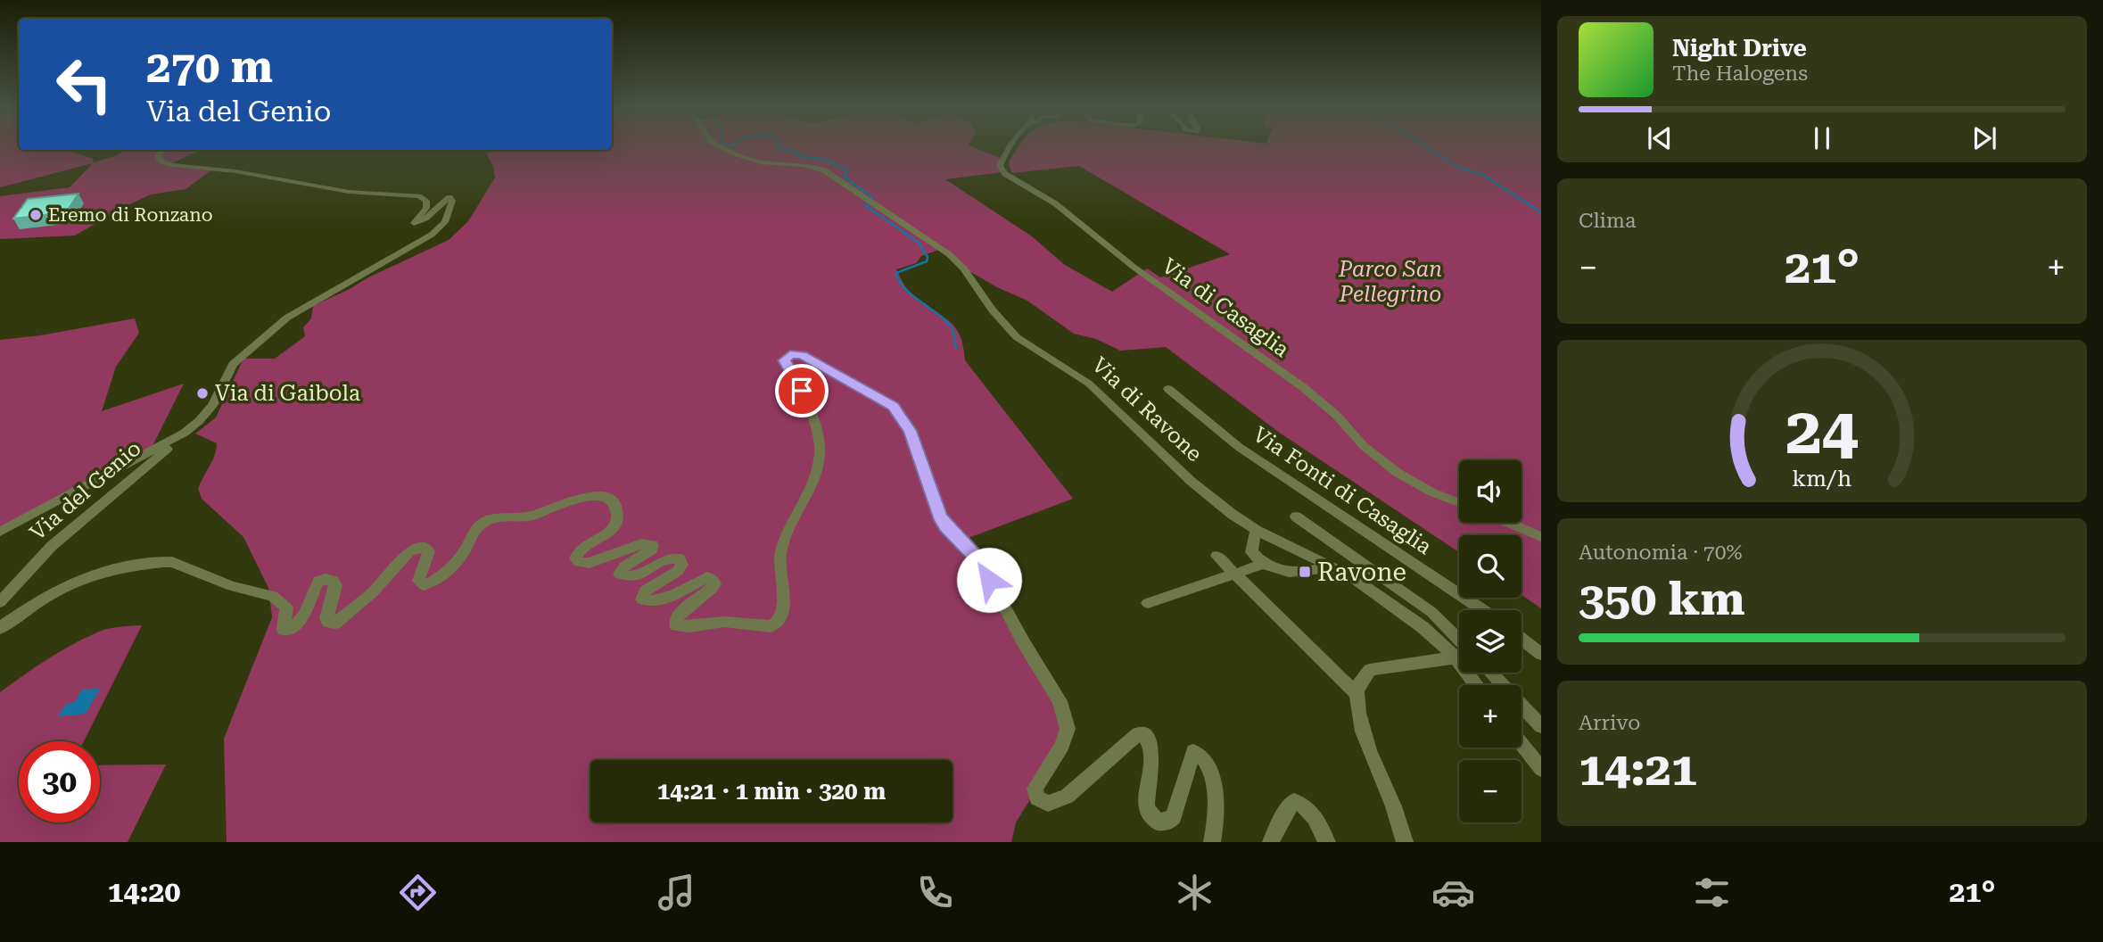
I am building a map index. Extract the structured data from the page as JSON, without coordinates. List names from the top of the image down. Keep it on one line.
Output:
{"streets":{"street":["Via di Casaglia","Via di Ravone","Via del Genio","Via Fonti di Casaglia"]},"parks":["Parco San Pellegrino"],"places":{"other":["Eremo di Ronzano","Via di Gaibola"],"transit":["Ravone"]},"page":{"turn":["270 m","Via del Genio"],"song":["Night Drive","The Halogens"],"tile":["Clima",["Autonomia · 70%","350 km"],["Arrivo","14:21"]],"heat":["−","21°","+"],"map_buttons":["+","−"],"limit":"30","trip":"14:21 · 1 min · 320 m","tabs":["14:20","21°"],"gauge":["24","km/h"]}}
